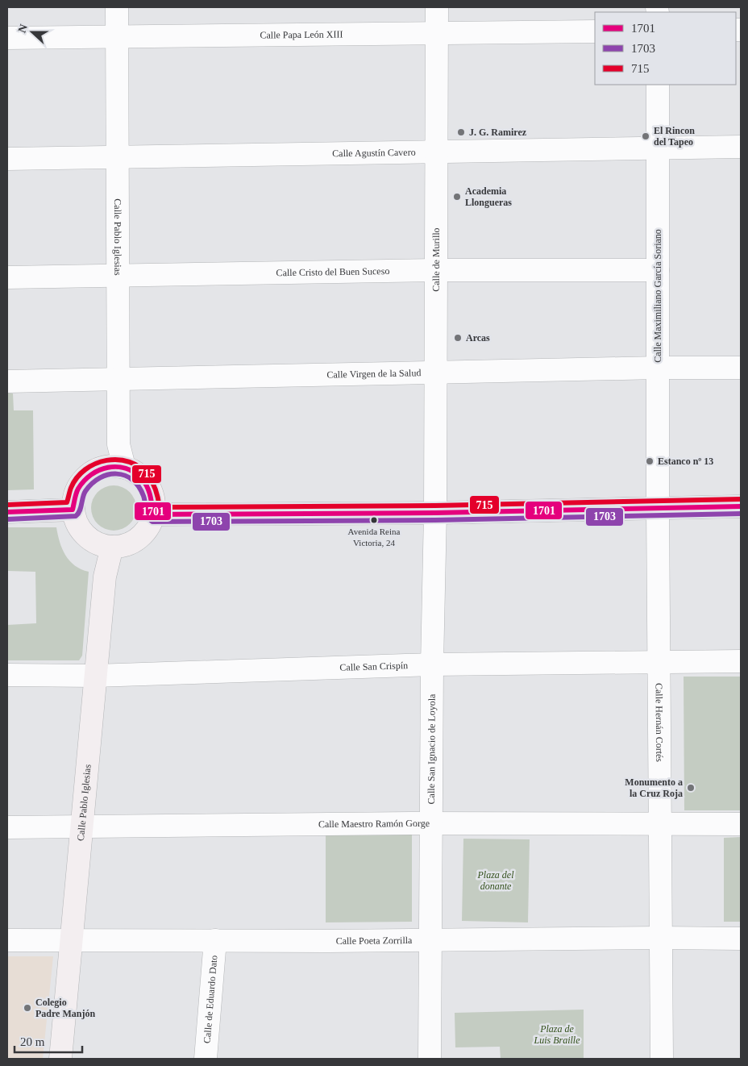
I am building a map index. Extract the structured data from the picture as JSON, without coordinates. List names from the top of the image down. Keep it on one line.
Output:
{"streets":{"street":["Calle Papa León XIII","Calle Agustín Cavero","Calle Pablo Iglesias","Calle de Murillo","Calle Cristo del Buen Suceso","Calle Maximiliano García Soriano","Calle Virgen de la Salud","Calle San Crispín","Calle Hernán Cortés","Calle San Ignacio de Loyola","Calle Maestro Ramón Gorge","Calle Poeta Zorrilla","Calle de Eduardo Dato"]},"crossings":[["Calle Papa León XIII","Calle Pablo Iglesias"],["Calle Papa León XIII","Calle de Murillo"],["Calle Agustín Cavero","Calle Pablo Iglesias"],["Calle Agustín Cavero","Calle de Murillo"],["Calle Agustín Cavero","Calle Maximiliano García Soriano"],["Calle Pablo Iglesias","Calle Cristo del Buen Suceso"],["Calle Pablo Iglesias","Calle Virgen de la Salud"],["Calle Pablo Iglesias","Calle San Crispín"],["Calle Pablo Iglesias","Calle Maestro Ramón Gorge"],["Calle Pablo Iglesias","Calle Poeta Zorrilla"],["Calle de Murillo","Calle Cristo del Buen Suceso"],["Calle de Murillo","Calle Virgen de la Salud"],["Calle de Murillo","Calle San Ignacio de Loyola"],["Calle Cristo del Buen Suceso","Calle Maximiliano García Soriano"],["Calle Maximiliano García Soriano","Calle Virgen de la Salud"],["Calle Maximiliano García Soriano","Calle Hernán Cortés"],["Calle San Crispín","Calle Hernán Cortés"],["Calle San Crispín","Calle San Ignacio de Loyola"],["Calle Hernán Cortés","Calle Maestro Ramón Gorge"],["Calle Hernán Cortés","Calle Poeta Zorrilla"],["Calle San Ignacio de Loyola","Calle Maestro Ramón Gorge"],["Calle San Ignacio de Loyola","Calle Poeta Zorrilla"],["Calle Poeta Zorrilla","Calle de Eduardo Dato"]],"parks":["Plaza del donante","Plaza de Luis Braille"],"places":["J. G. Ramirez","El Rincon del Tapeo","Academia Llongueras","Arcas","Estanco nº 13","Avenida Reina Victoria, 24","Monumento a la Cruz Roja","Colegio Padre Manjón"],"lines":["transit line 715","transit line 1701","transit line 1703"],"legend":["1701","1703","715"],"scale_bar":"20 m","north":"left"}
